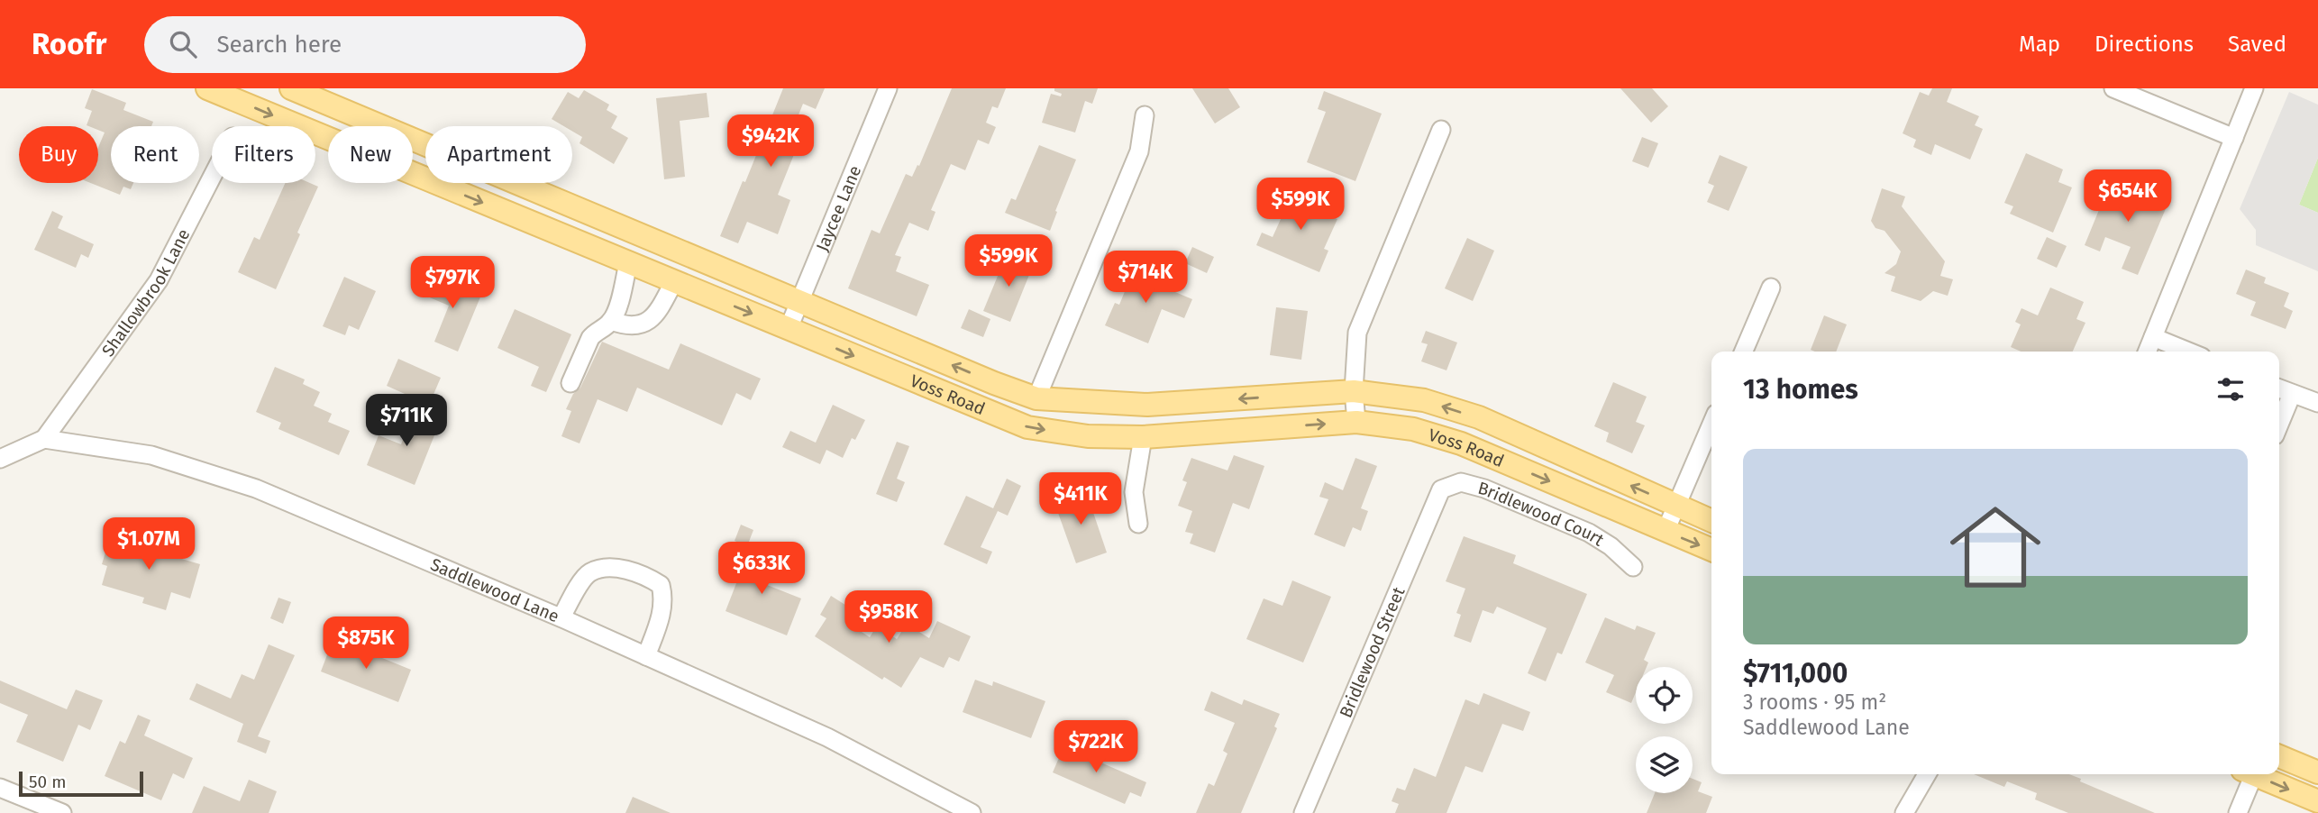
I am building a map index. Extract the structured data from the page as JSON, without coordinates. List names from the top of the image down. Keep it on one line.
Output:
{"streets":{"main road":["Voss Road"],"street":["Jaycee Lane","Shallowbrook Lane","Bridlewood Court","Saddlewood Lane","Bridlewood Street"]},"crossings":[["Jaycee Lane","Voss Road"],["Shallowbrook Lane","Saddlewood Lane"],["Bridlewood Court","Bridlewood Street"]],"scale_bar":"50 m","page":{"header":"Roofr","search":"Search here","nav":["Map","Directions","Saved"],"price":["$942K","$654K","$599K","$599K","$714K","$797K","$711K","$411K","$1.07M","$633K","$958K","$875K","$722K"],"chip":["Buy","Rent","Filters","New","Apartment"],"heading":"13 homes","list":[{"name":"$711,000","note":"3 rooms · 95 m² · Saddlewood Lane"}],"scale":"50 m"}}
